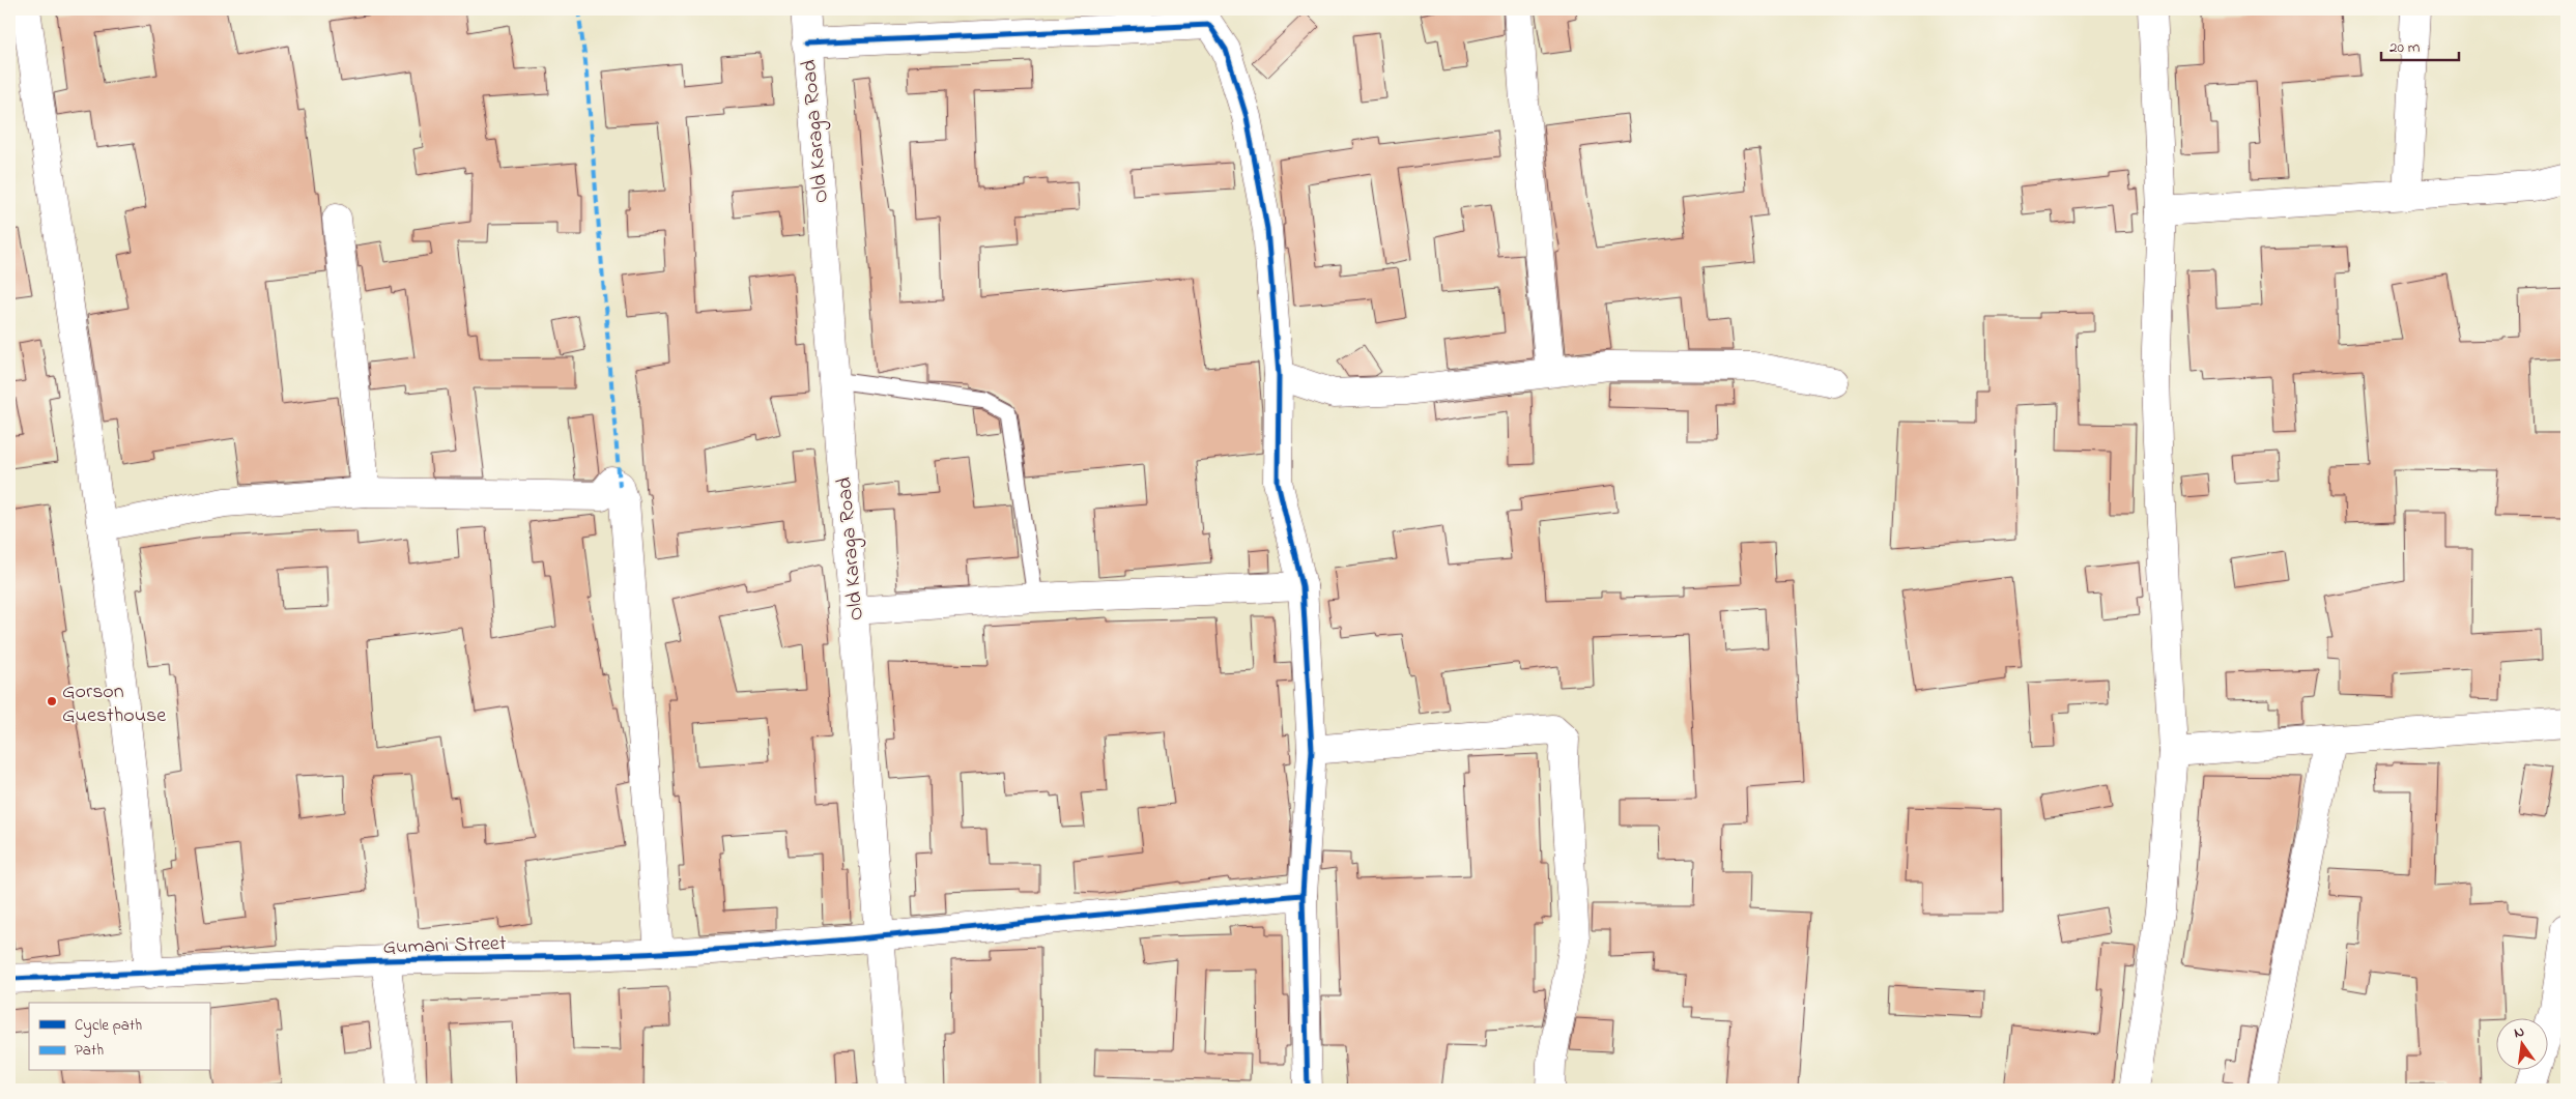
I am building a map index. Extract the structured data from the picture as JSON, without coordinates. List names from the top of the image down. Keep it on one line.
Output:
{"streets":{"street":["Old Karaga Road","Gumani Street"]},"crossings":[["Old Karaga Road","Gumani Street"]],"places":["Gorson Guesthouse"],"legend":["Cycle path","Path"],"scale_bar":"20 m","north":"top"}
